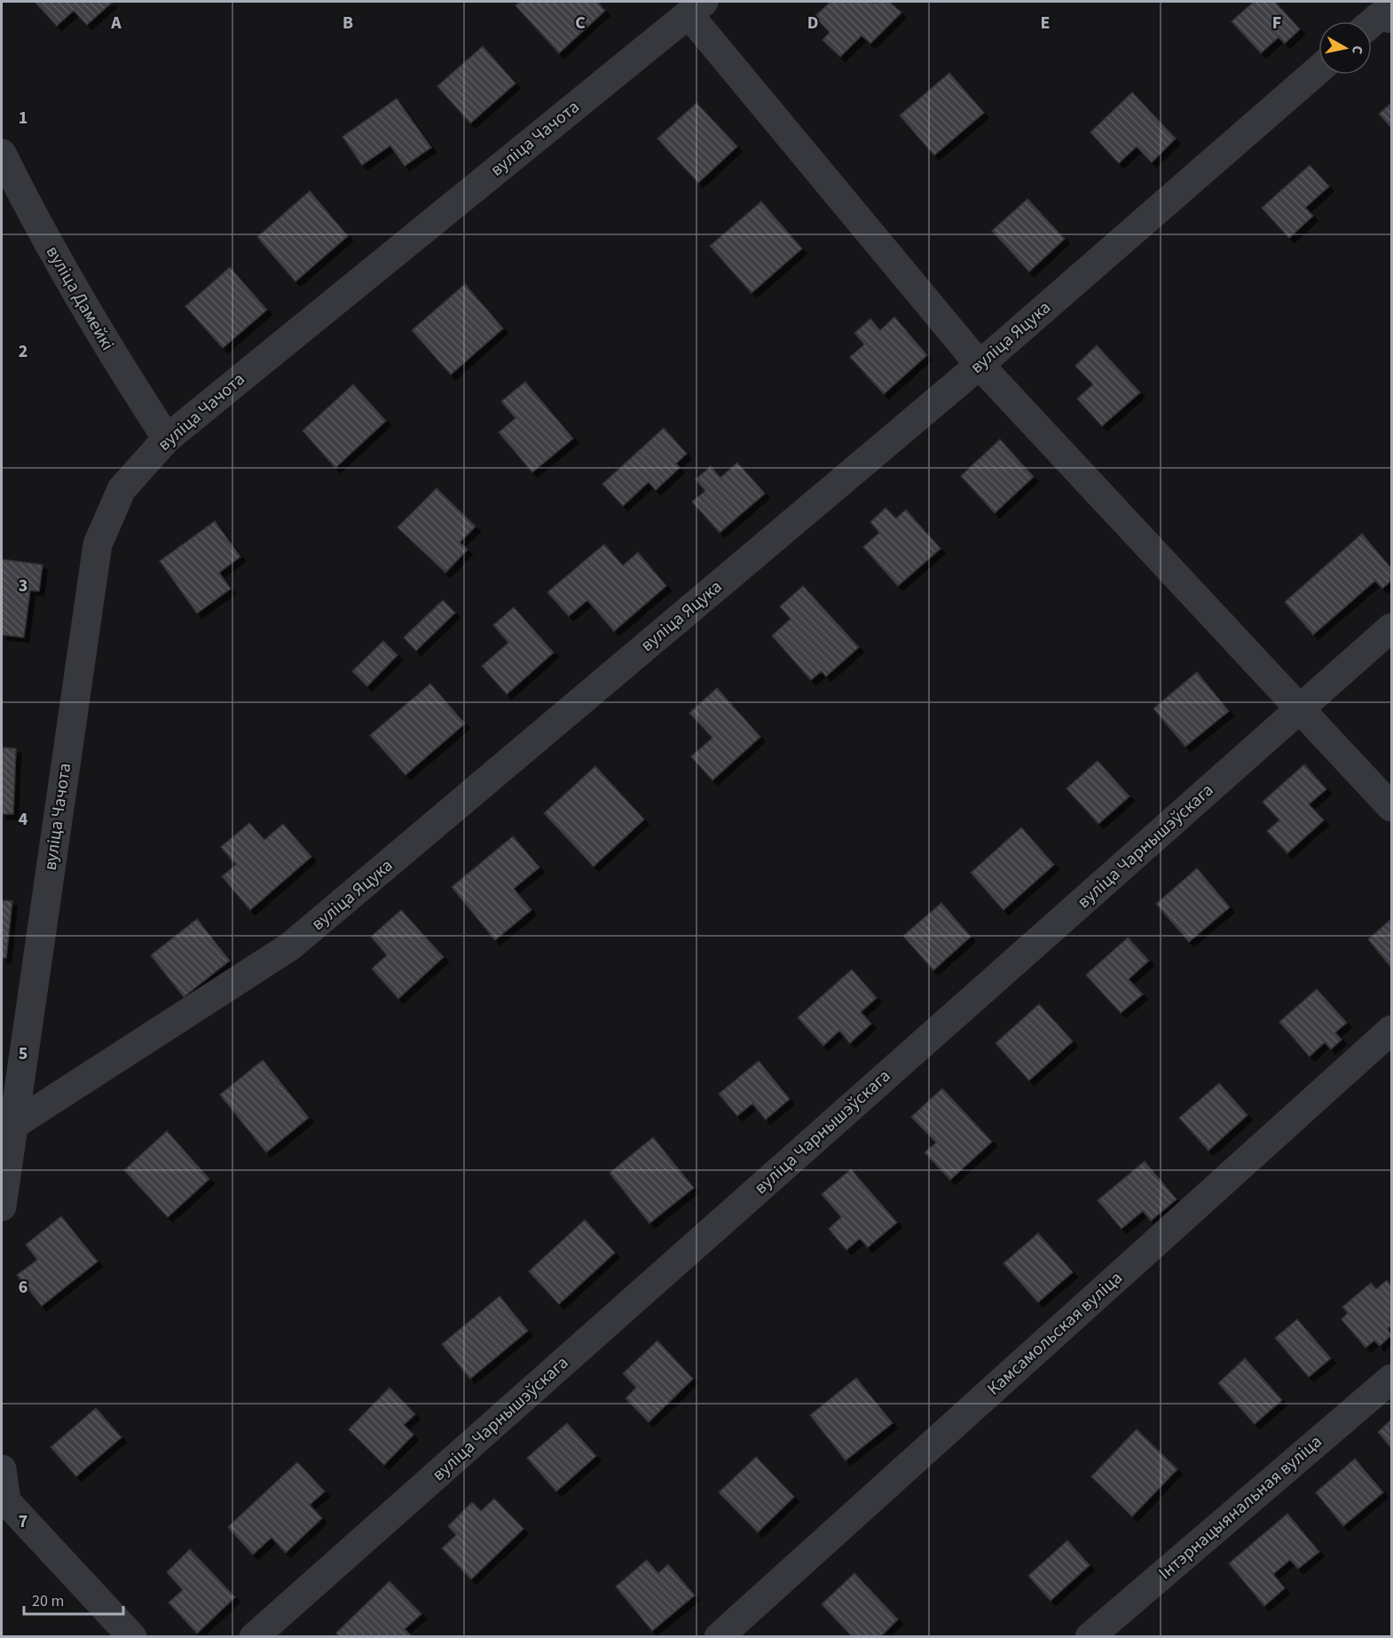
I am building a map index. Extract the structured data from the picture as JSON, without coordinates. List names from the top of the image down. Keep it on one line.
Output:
{"streets":{"street":["вуліца Чачота","вуліца Дамейкі","вуліца Яцука","вуліца Чарнышэўскага","Камсамольская вуліца","Інтэрнацыянальная вуліца"]},"crossings":[["вуліца Чачота","вуліца Дамейкі"],["вуліца Чачота","вуліца Яцука"]],"scale_bar":"20 m","north":"right","grid":{"columns":["A","B","C","D","E","F"],"rows":["1","2","3","4","5","6","7"]}}
